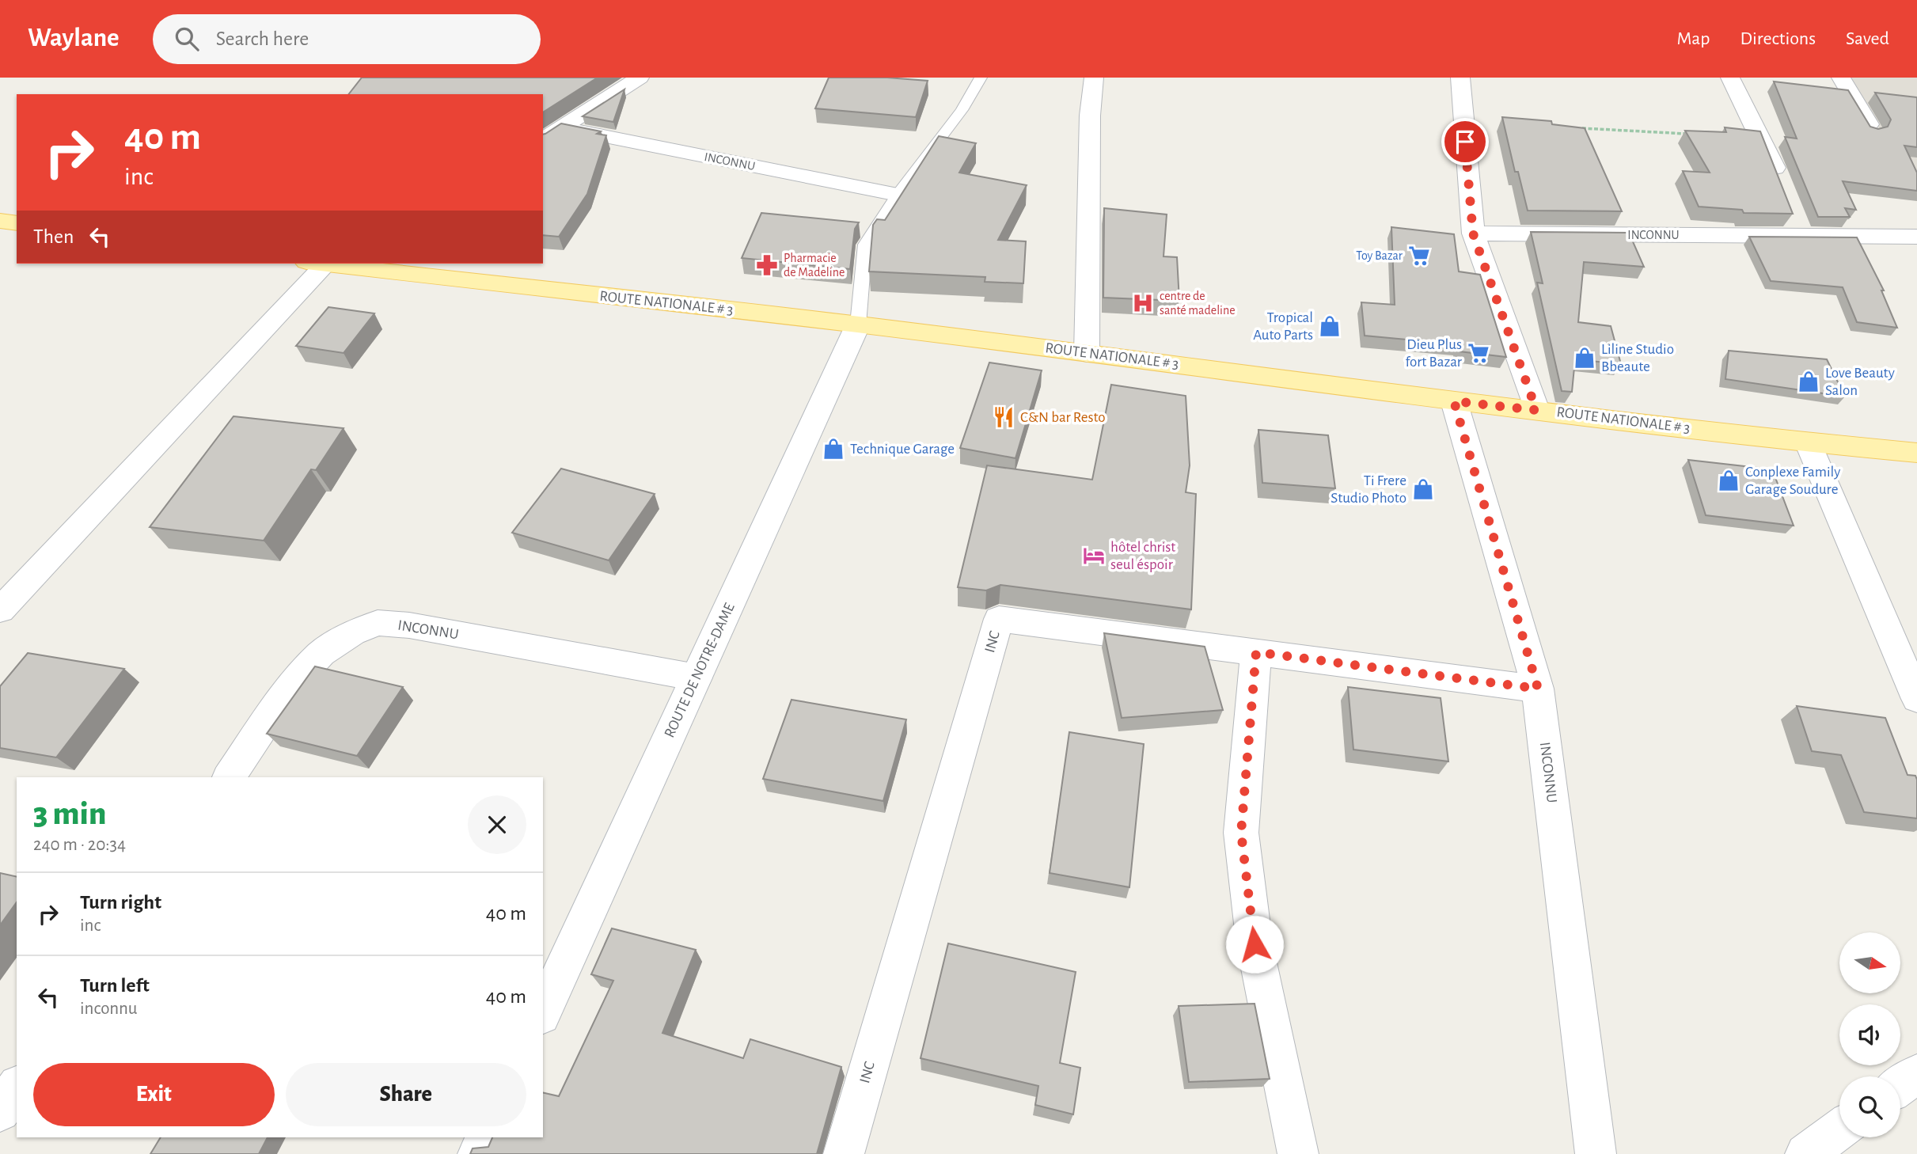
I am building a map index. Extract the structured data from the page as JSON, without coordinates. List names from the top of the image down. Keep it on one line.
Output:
{"streets":{"main road":["ROUTE NATIONALE # 3"],"street":["INCONNU","INC","ROUTE DE NOTRE-DAME"]},"crossings":[["INCONNU","ROUTE NATIONALE # 3"],["INCONNU","INC"],["INCONNU","ROUTE DE NOTRE-DAME"],["ROUTE NATIONALE # 3","ROUTE DE NOTRE-DAME"]],"places":{"supermarket":["Toy Bazar","Dieu Plus fort Bazar"],"pharmacy":["Pharmacie de Madeline"],"hospital":["centre de santé madeline"],"shop":["Tropical Auto Parts","Liline Studio Bbeaute","Love Beauty Salon","Technique Garage","Conplexe Family Garage Soudure","Ti Frere Studio Photo"],"restaurant":["C&N bar Resto"],"hotel":["hôtel christ seul éspoir"]},"north":"right","page":{"header":"Waylane","search":"Search here","nav":["Map","Directions","Saved"],"turn":["40 m","inc"],"then":"Then","heading":["3 min","240 m · 20:34"],"list":[{"name":"Turn right","note":"inc","value":"40 m"},{"name":"Turn left","note":"inconnu","value":"40 m"}],"buttons":["Exit","Share"]}}
